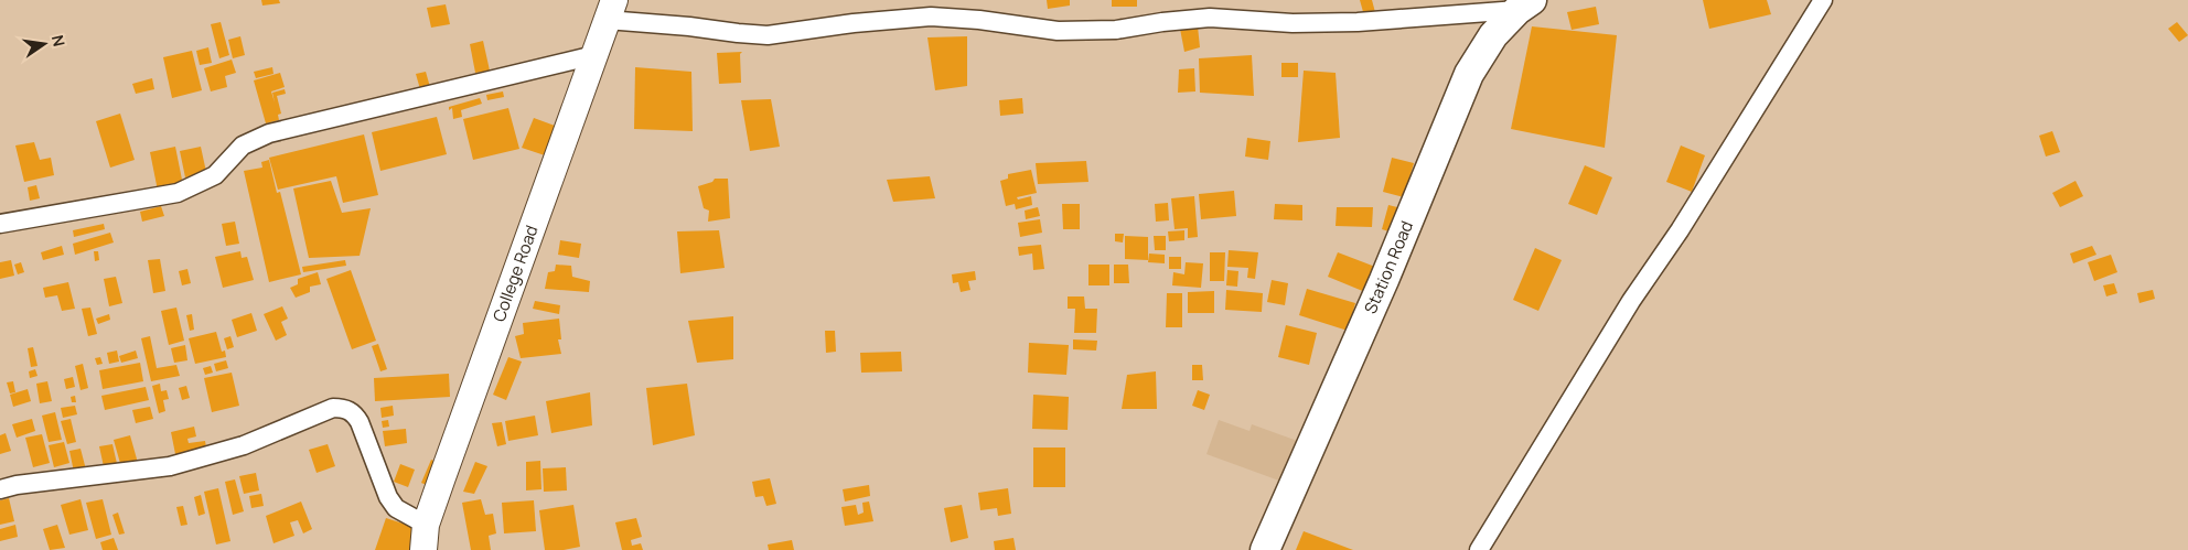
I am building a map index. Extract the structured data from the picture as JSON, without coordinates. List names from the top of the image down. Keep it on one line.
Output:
{"streets":{"main road":["Station Road","College Road"]},"north":"right"}
